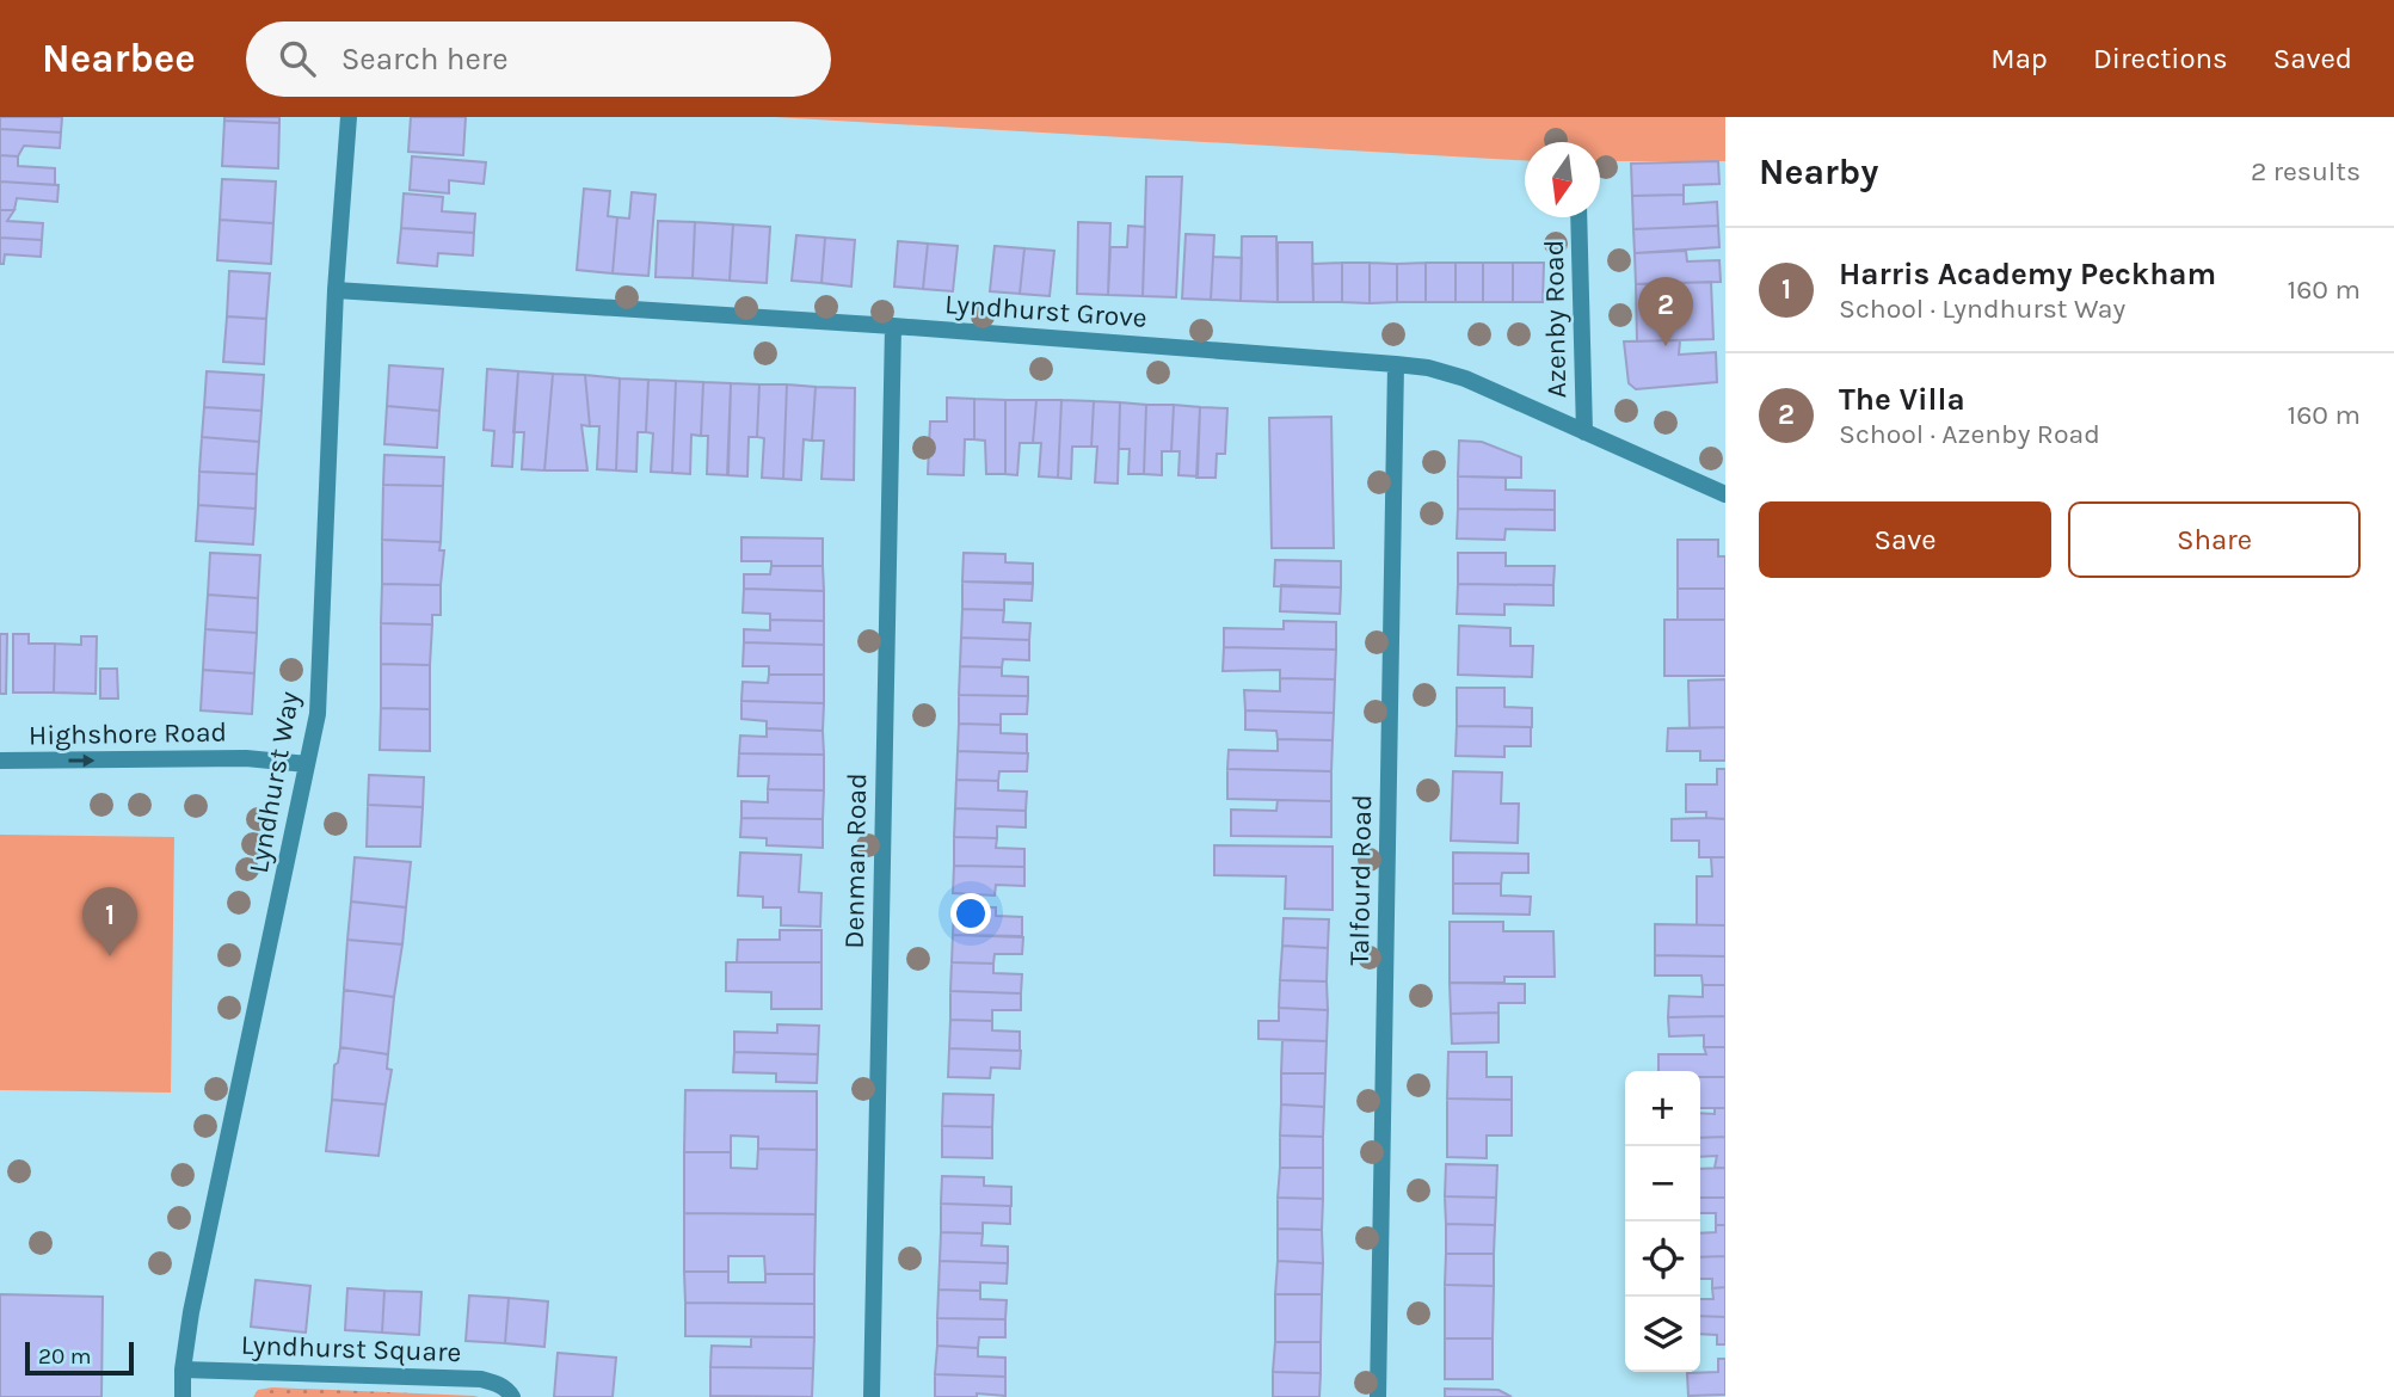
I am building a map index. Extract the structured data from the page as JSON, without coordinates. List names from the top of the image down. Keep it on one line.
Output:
{"streets":{"street":["Lyndhurst Grove","Azenby Road","Highshore Road","Lyndhurst Way","Denman Road","Talfourd Road","Lyndhurst Square"]},"crossings":[["Lyndhurst Grove","Azenby Road"],["Lyndhurst Grove","Lyndhurst Way"],["Lyndhurst Grove","Denman Road"],["Lyndhurst Grove","Talfourd Road"],["Highshore Road","Lyndhurst Way"],["Lyndhurst Way","Lyndhurst Square"]],"one_way":["Highshore Road"],"scale_bar":"20 m","north":"bottom","page":{"header":"Nearbee","search":"Search here","nav":["Map","Directions","Saved"],"heading":["Nearby","2 results"],"list":[{"mark":"1","name":"Harris Academy Peckham","note":"School · Lyndhurst Way","value":"160 m"},{"mark":"2","name":"The Villa","note":"School · Azenby Road","value":"160 m"}],"pins":["2","1"],"buttons":["Save","Share"],"map_buttons":["+","−"],"scale":"20 m"}}
